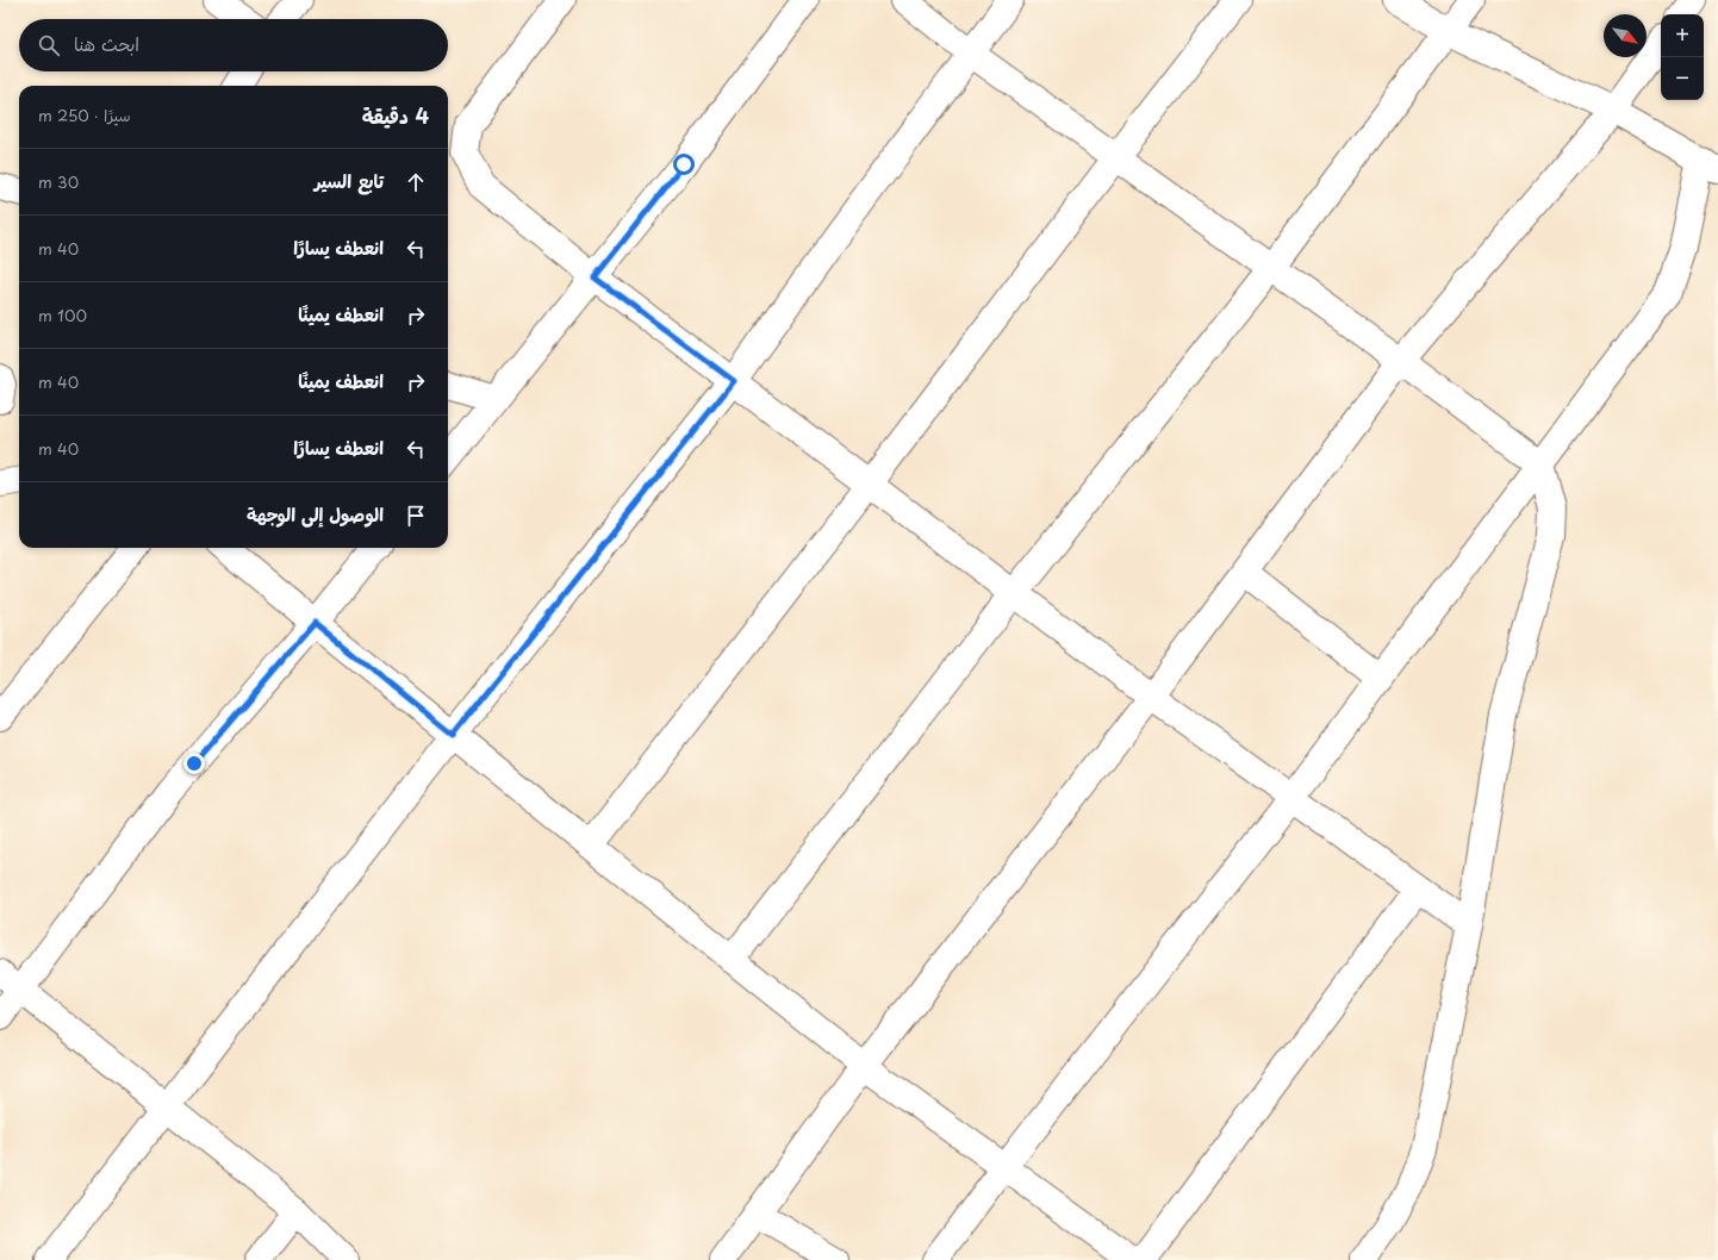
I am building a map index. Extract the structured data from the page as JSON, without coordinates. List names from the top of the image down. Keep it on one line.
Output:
{"north":"bottom right","page":{"map_buttons":["+","−"],"search":"ابحث هنا","heading":["4 دقيقة","سيرًا · 250 m"],"list":[["تابع السير","30 m"],["انعطف يسارًا","40 m"],["انعطف يمينًا","100 m"],["انعطف يمينًا","40 m"],["انعطف يسارًا","40 m"],"الوصول إلى الوجهة"]}}
